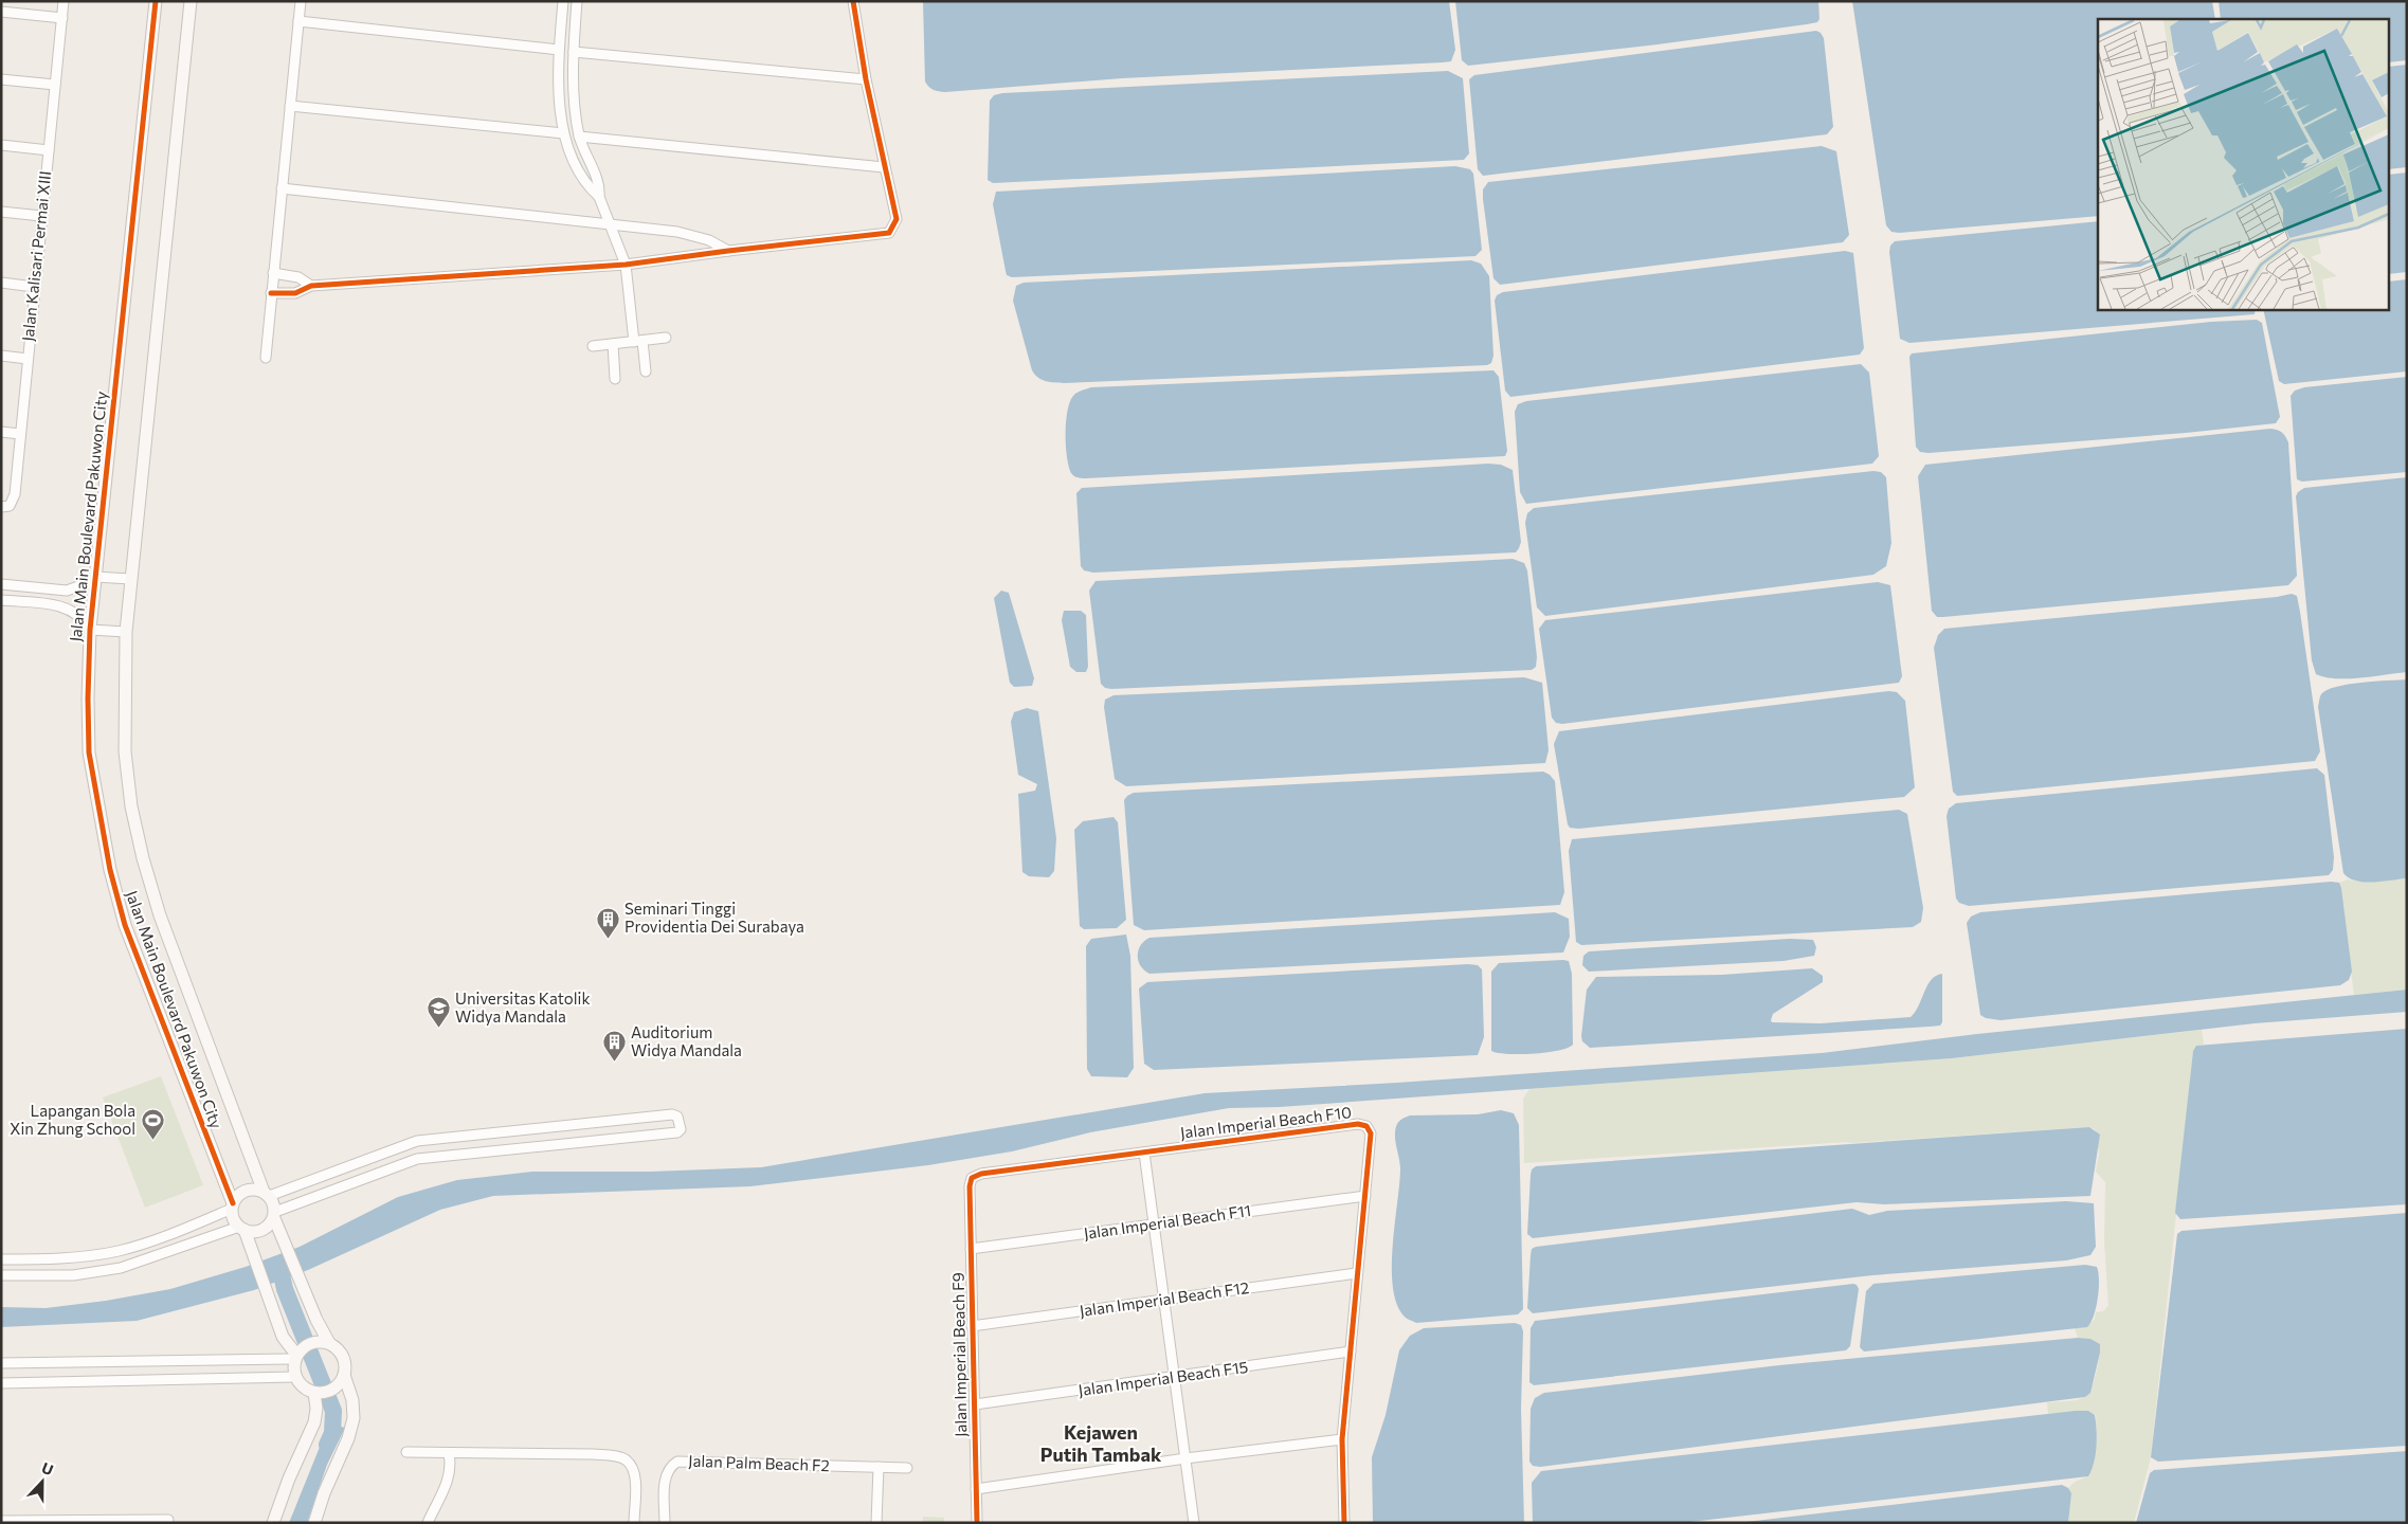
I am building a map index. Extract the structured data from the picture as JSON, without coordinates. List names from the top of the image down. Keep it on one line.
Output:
{"streets":{"street":["Jalan Kalisari Permai XIII","Jalan Main Boulevard Pakuwon City","Jalan Imperial Beach F10","Jalan Imperial Beach F11","Jalan Imperial Beach F12","Jalan Imperial Beach F9","Jalan Imperial Beach F15","Jalan Palm Beach F2"]},"crossings":[["Jalan Imperial Beach F10","Jalan Imperial Beach F11"],["Jalan Imperial Beach F10","Jalan Imperial Beach F12"],["Jalan Imperial Beach F10","Jalan Imperial Beach F9"],["Jalan Imperial Beach F10","Jalan Imperial Beach F15"],["Jalan Imperial Beach F11","Jalan Imperial Beach F9"],["Jalan Imperial Beach F12","Jalan Imperial Beach F9"],["Jalan Imperial Beach F9","Jalan Imperial Beach F15"]],"districts":["Kejawen Putih Tambak"],"places":{"building":["Seminari Tinggi Providentia Dei Surabaya","Auditorium Widya Mandala"],"school or university":["Universitas Katolik Widya Mandala"],"sports":["Lapangan Bola Xin Zhung School"]},"north":"top"}
